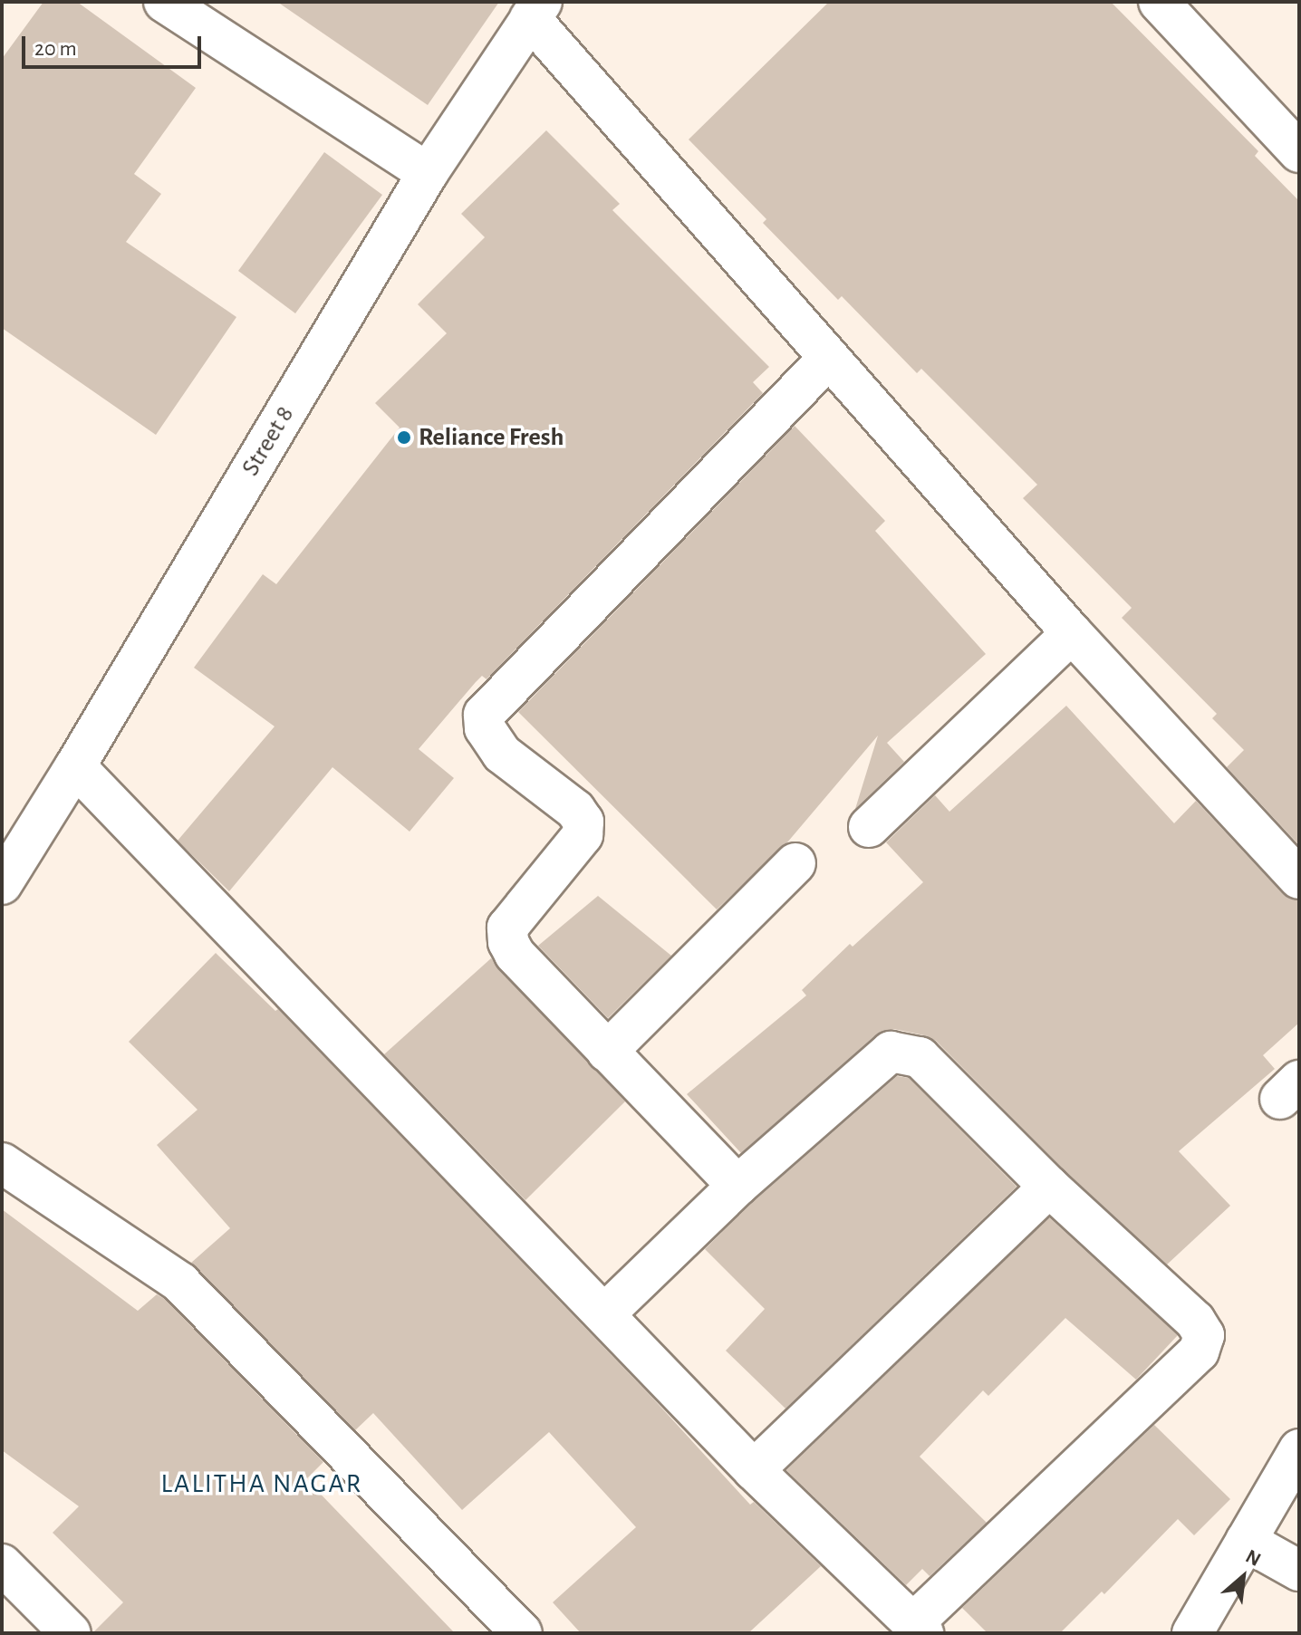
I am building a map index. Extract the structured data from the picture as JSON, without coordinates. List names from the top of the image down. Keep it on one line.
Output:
{"streets":{"street":["Street 8"]},"districts":["LALITHA NAGAR"],"places":["Reliance Fresh"],"scale_bar":"20 m","north":"top right"}
